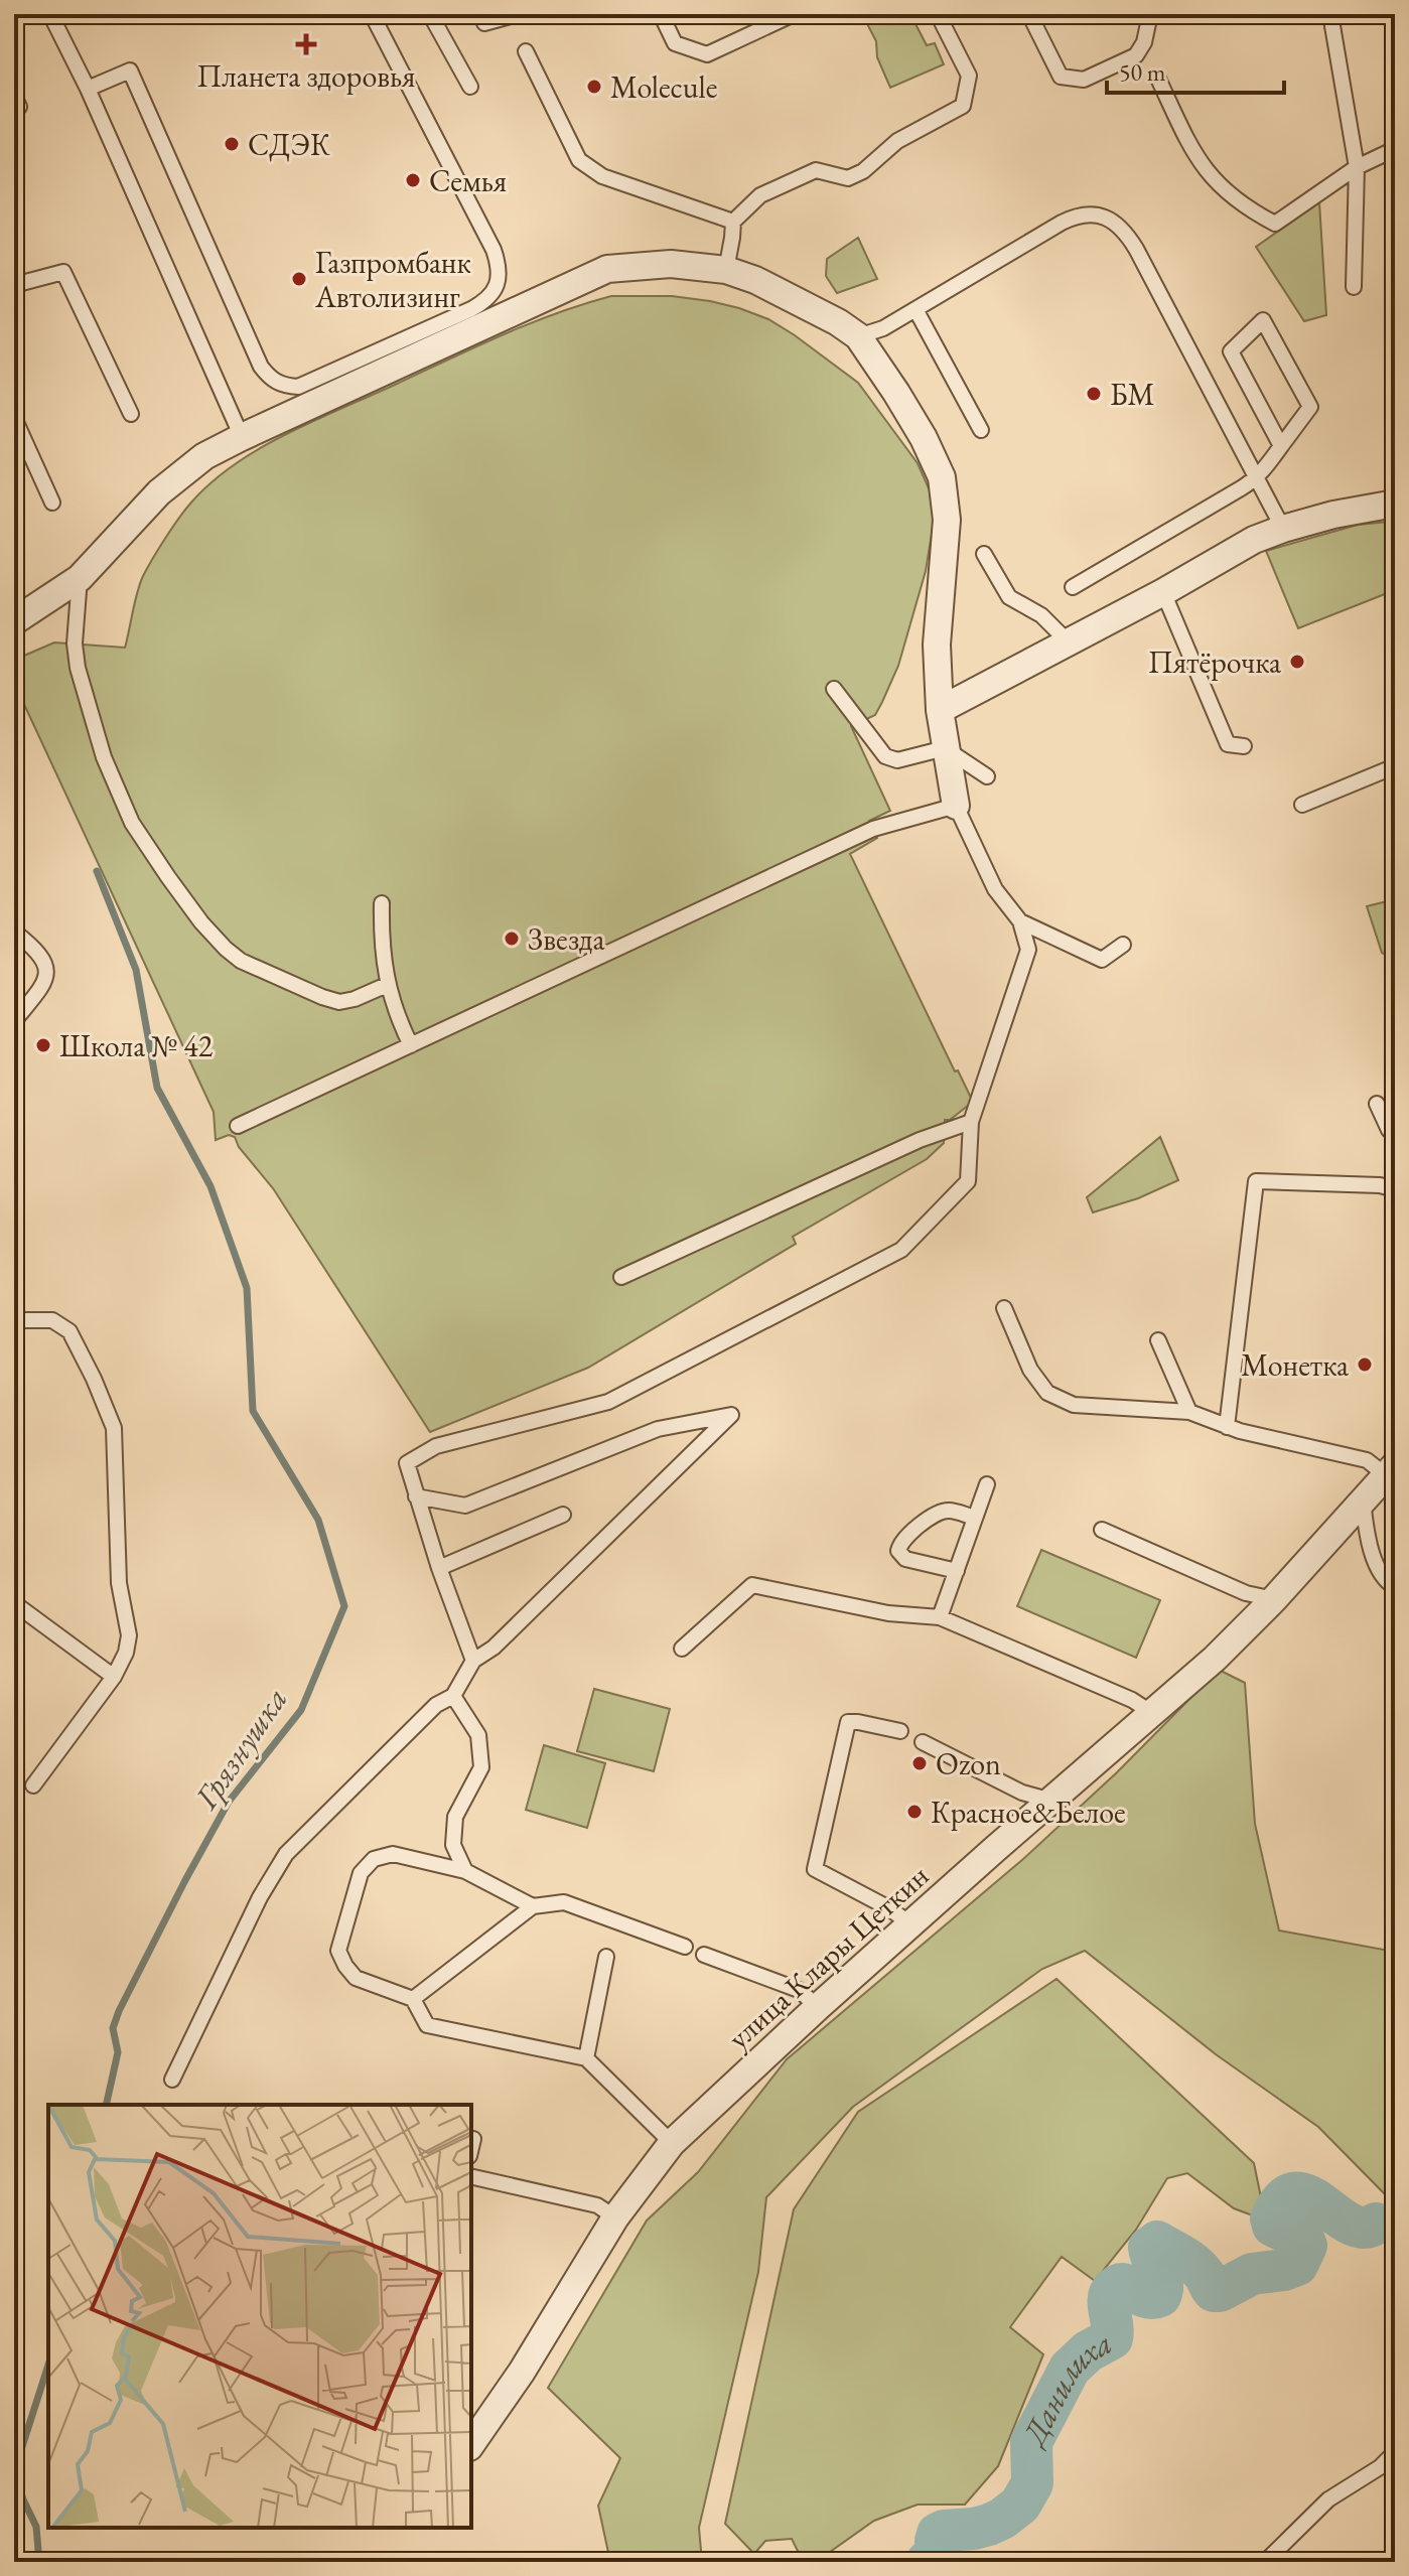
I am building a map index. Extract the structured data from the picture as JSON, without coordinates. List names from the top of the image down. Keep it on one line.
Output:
{"streets":{"street":["улица Клары Цеткин"]},"water":["Грязнушка","Данилиха"],"places":{"health":["Планета здоровья"],"other":["Molecule","СДЭК","Семья","Газпромбанк Автолизинг","БМ","Пятёрочка","Звезда","Школа № 42","Монетка","Ozon","Красное&Белое"]},"scale_bar":"50 m"}
